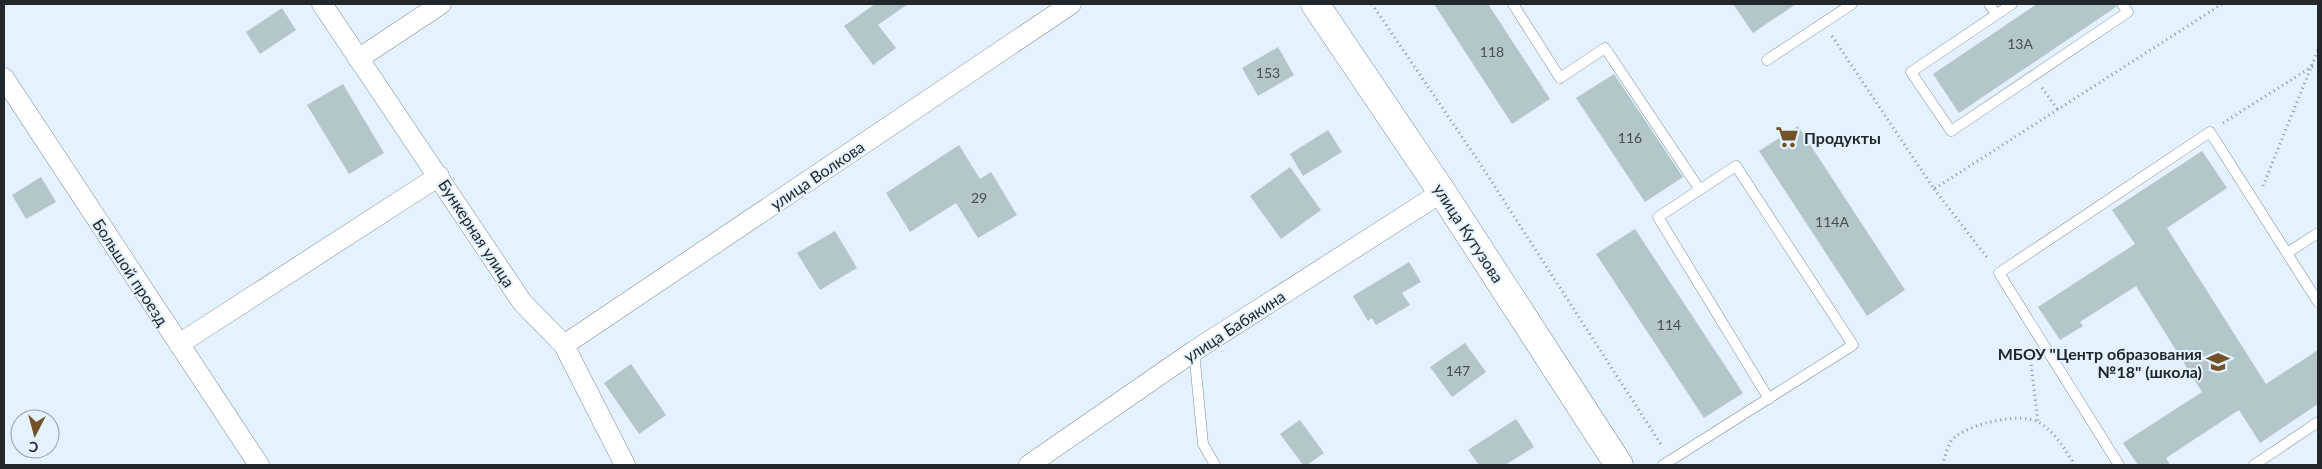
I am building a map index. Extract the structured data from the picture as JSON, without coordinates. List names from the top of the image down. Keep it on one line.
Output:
{"streets":{"main road":["улица Кутузова"],"street":["улица Волкова","Бункерная улица","Большой проезд","улица Бабякина"]},"crossings":[["улица Волкова","Бункерная улица"],["улица Кутузова","улица Бабякина"]],"places":{"supermarket":["Продукты"],"school or university":["МБОУ \"Центр образования №18\" (школа)"]},"house_numbers":["13А","118","153","116","29","114А","114","147"],"north":"bottom"}
